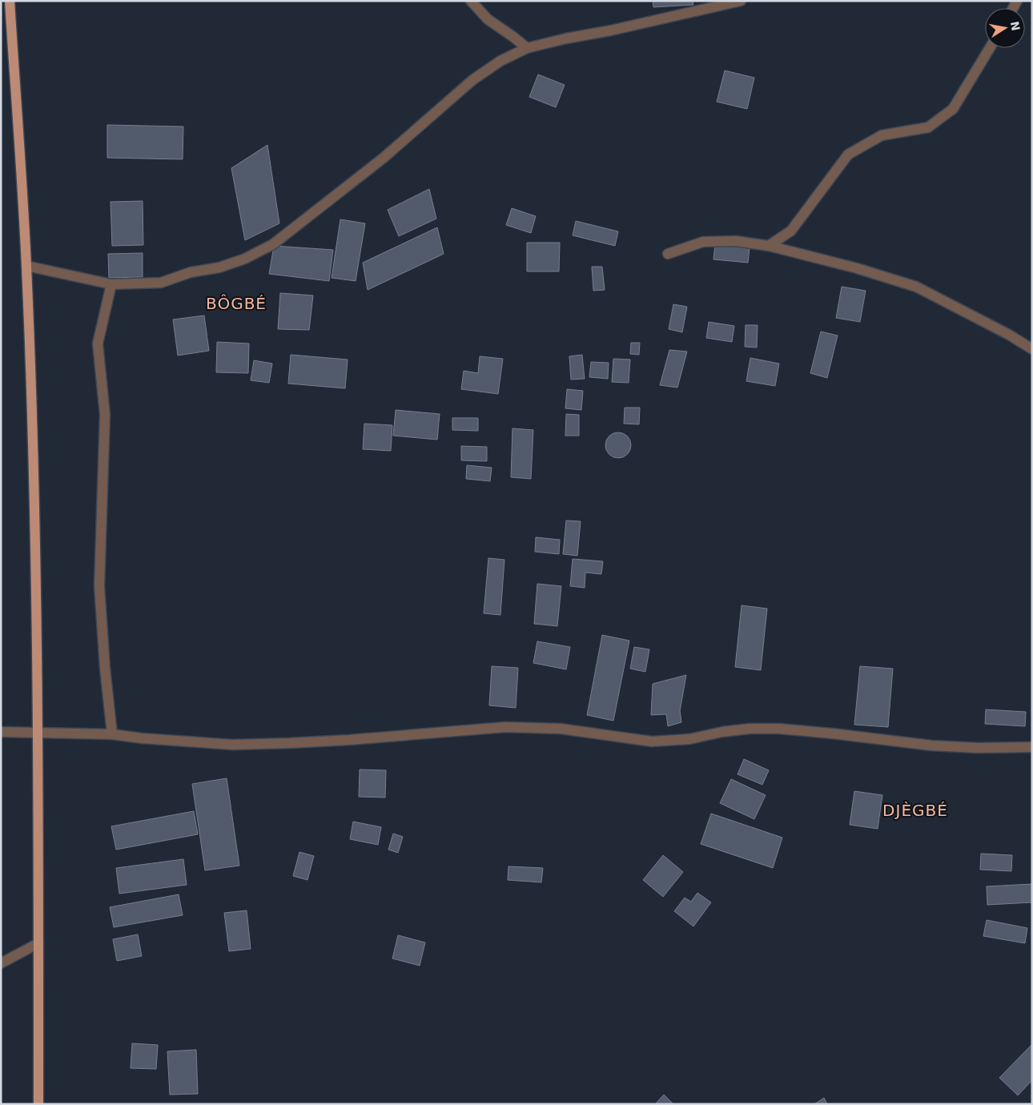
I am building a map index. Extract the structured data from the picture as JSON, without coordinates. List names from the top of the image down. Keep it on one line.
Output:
{"districts":["BÔGBÉ","DJÈGBÉ"],"north":"right"}
